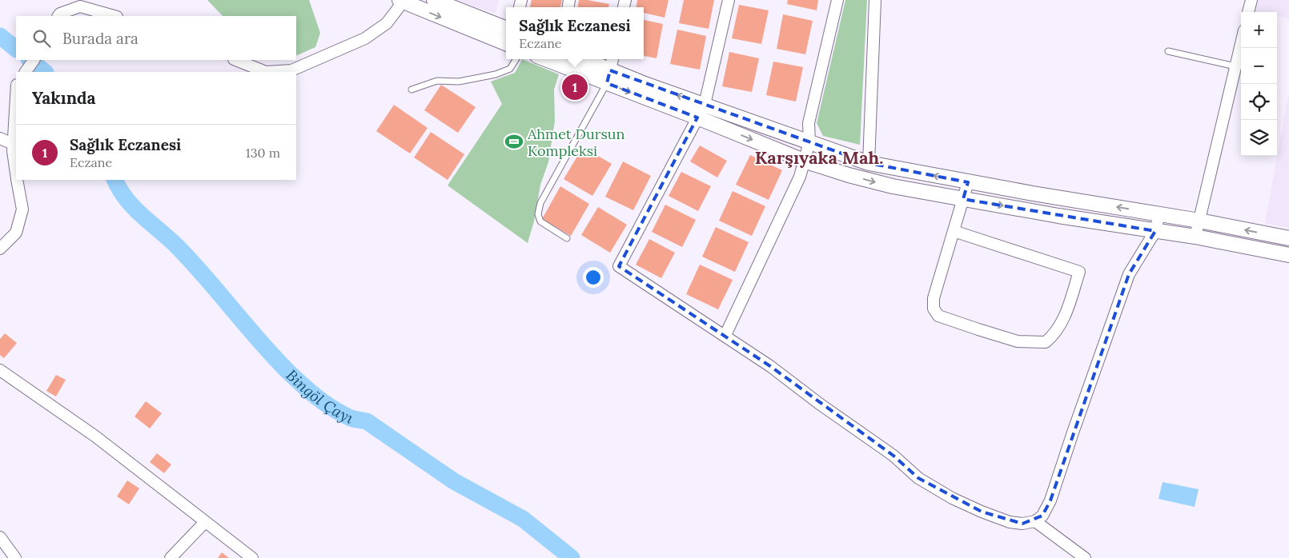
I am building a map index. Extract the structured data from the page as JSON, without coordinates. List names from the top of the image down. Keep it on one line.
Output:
{"districts":["Karşıyaka Mah."],"water":["Bingöl Çayı"],"places":{"sports":["Ahmet Dursun Kompleksi"]},"page":{"popup":["Sağlık Eczanesi","Eczane"],"map_buttons":["+","−"],"search":"Burada ara","heading":"Yakında","pins":"1","list":[{"mark":"1","name":"Sağlık Eczanesi","note":"Eczane","value":"130 m"}]}}
